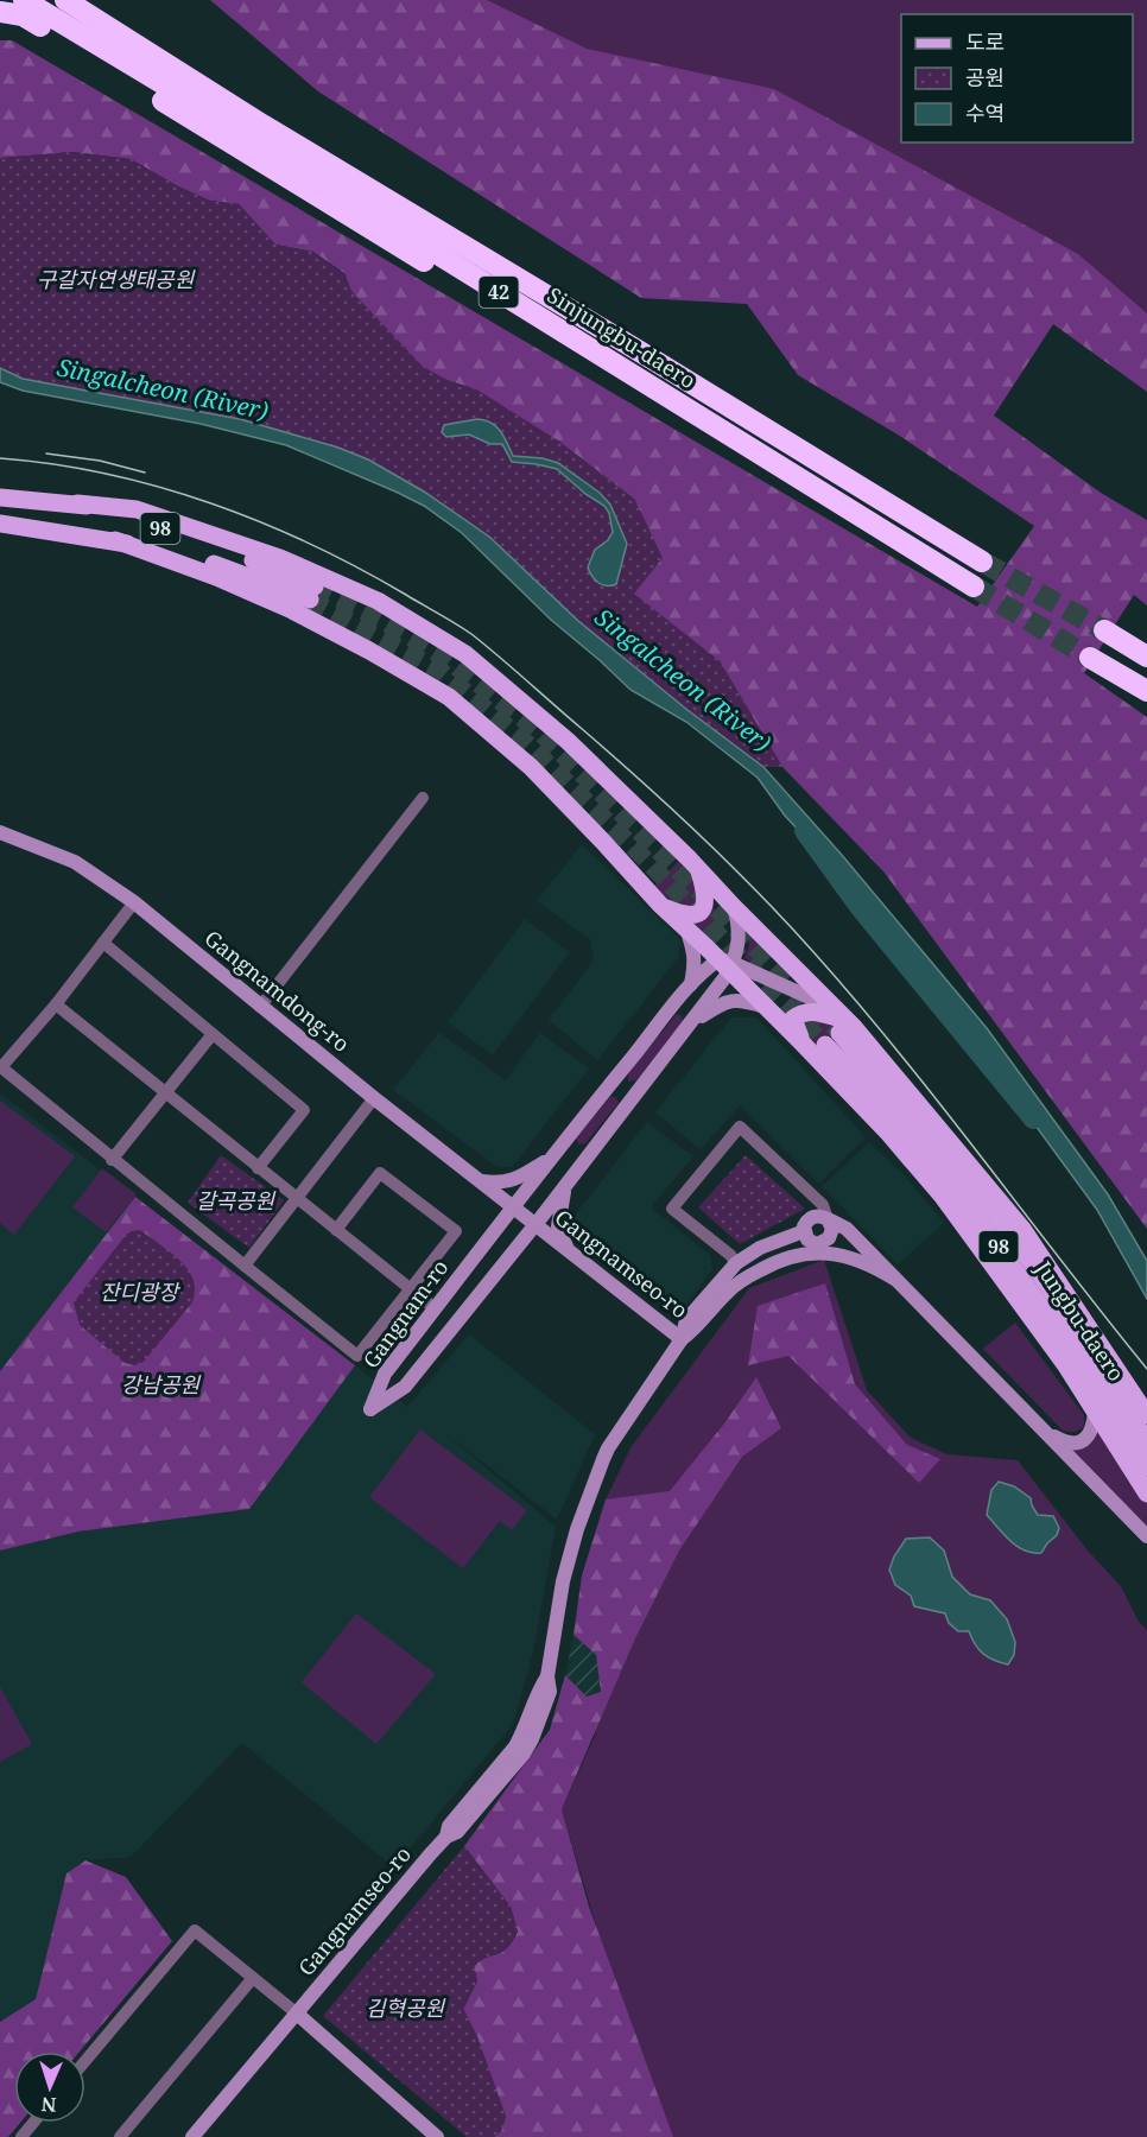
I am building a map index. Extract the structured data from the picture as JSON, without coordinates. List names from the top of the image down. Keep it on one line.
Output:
{"streets":{"highway":["42","Sinjungbu-daero"],"main road":["98","Jungbu-daero"],"street":["Gangnamdong-ro","Gangnamseo-ro","Gangnam-ro"]},"crossings":[["Gangnamdong-ro","Gangnamseo-ro"],["Gangnamdong-ro","Gangnam-ro"],["Gangnamseo-ro","Gangnam-ro"]],"water":["Singalcheon (River)"],"parks":["구갈자연생태공원","갈곡공원","잔디광장","강남공원","김혁공원"],"legend":["도로","공원","수역"],"north":"bottom"}
